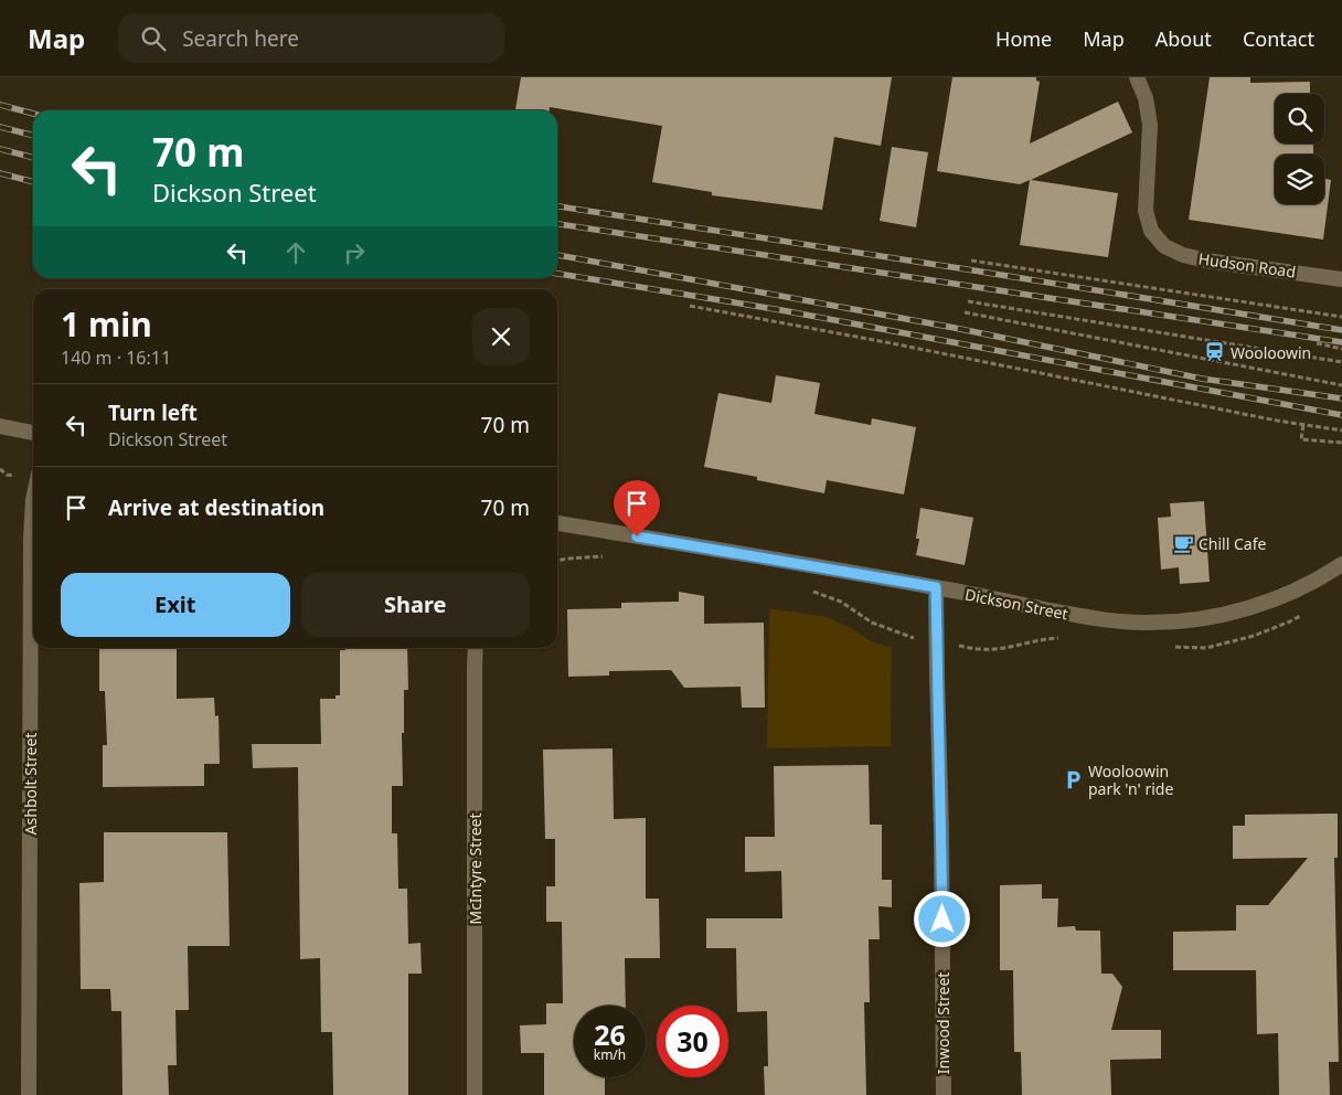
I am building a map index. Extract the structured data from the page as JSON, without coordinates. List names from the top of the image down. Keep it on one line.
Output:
{"streets":{"street":["Hudson Road","Dickson Street","Ashbolt Street","McIntyre Street","Inwood Street"]},"crossings":[["Dickson Street","Inwood Street"]],"places":{"station":["Wooloowin"],"cafe":["Chill Cafe"],"parking":["Wooloowin park 'n' ride"]},"page":{"header":"Map","search":"Search here","nav":["Home","Map","About","Contact"],"turn":["70 m","Dickson Street"],"heading":["1 min","140 m · 16:11"],"list":[{"name":"Turn left","note":"Dickson Street","value":"70 m"},{"name":"Arrive at destination","value":"70 m"}],"buttons":["Exit","Share"],"speed":"26 km/h","limit":"30"}}
